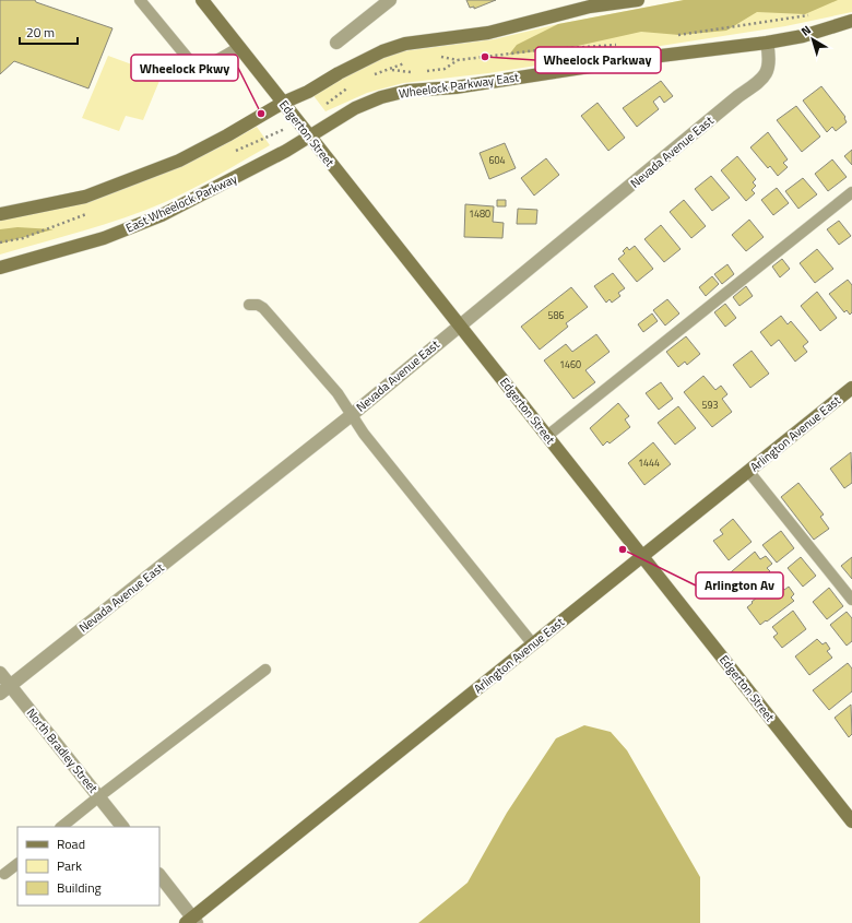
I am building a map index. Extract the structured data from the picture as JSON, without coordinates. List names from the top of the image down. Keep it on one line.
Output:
{"streets":{"street":["Wheelock Parkway East","Edgerton Street","Nevada Avenue East","East Wheelock Parkway","Arlington Avenue East","North Bradley Street"]},"crossings":[["Wheelock Parkway East","Nevada Avenue East"],["Wheelock Parkway East","East Wheelock Parkway"],["Edgerton Street","Nevada Avenue East"],["Edgerton Street","East Wheelock Parkway"],["Edgerton Street","Arlington Avenue East"],["Nevada Avenue East","North Bradley Street"]],"places":["Wheelock Parkway","Wheelock Pkwy","Arlington Av"],"house_numbers":["604","1480","586","1460","593","1444"],"legend":["Road","Park","Building"],"scale_bar":"20 m","north":"top left"}
